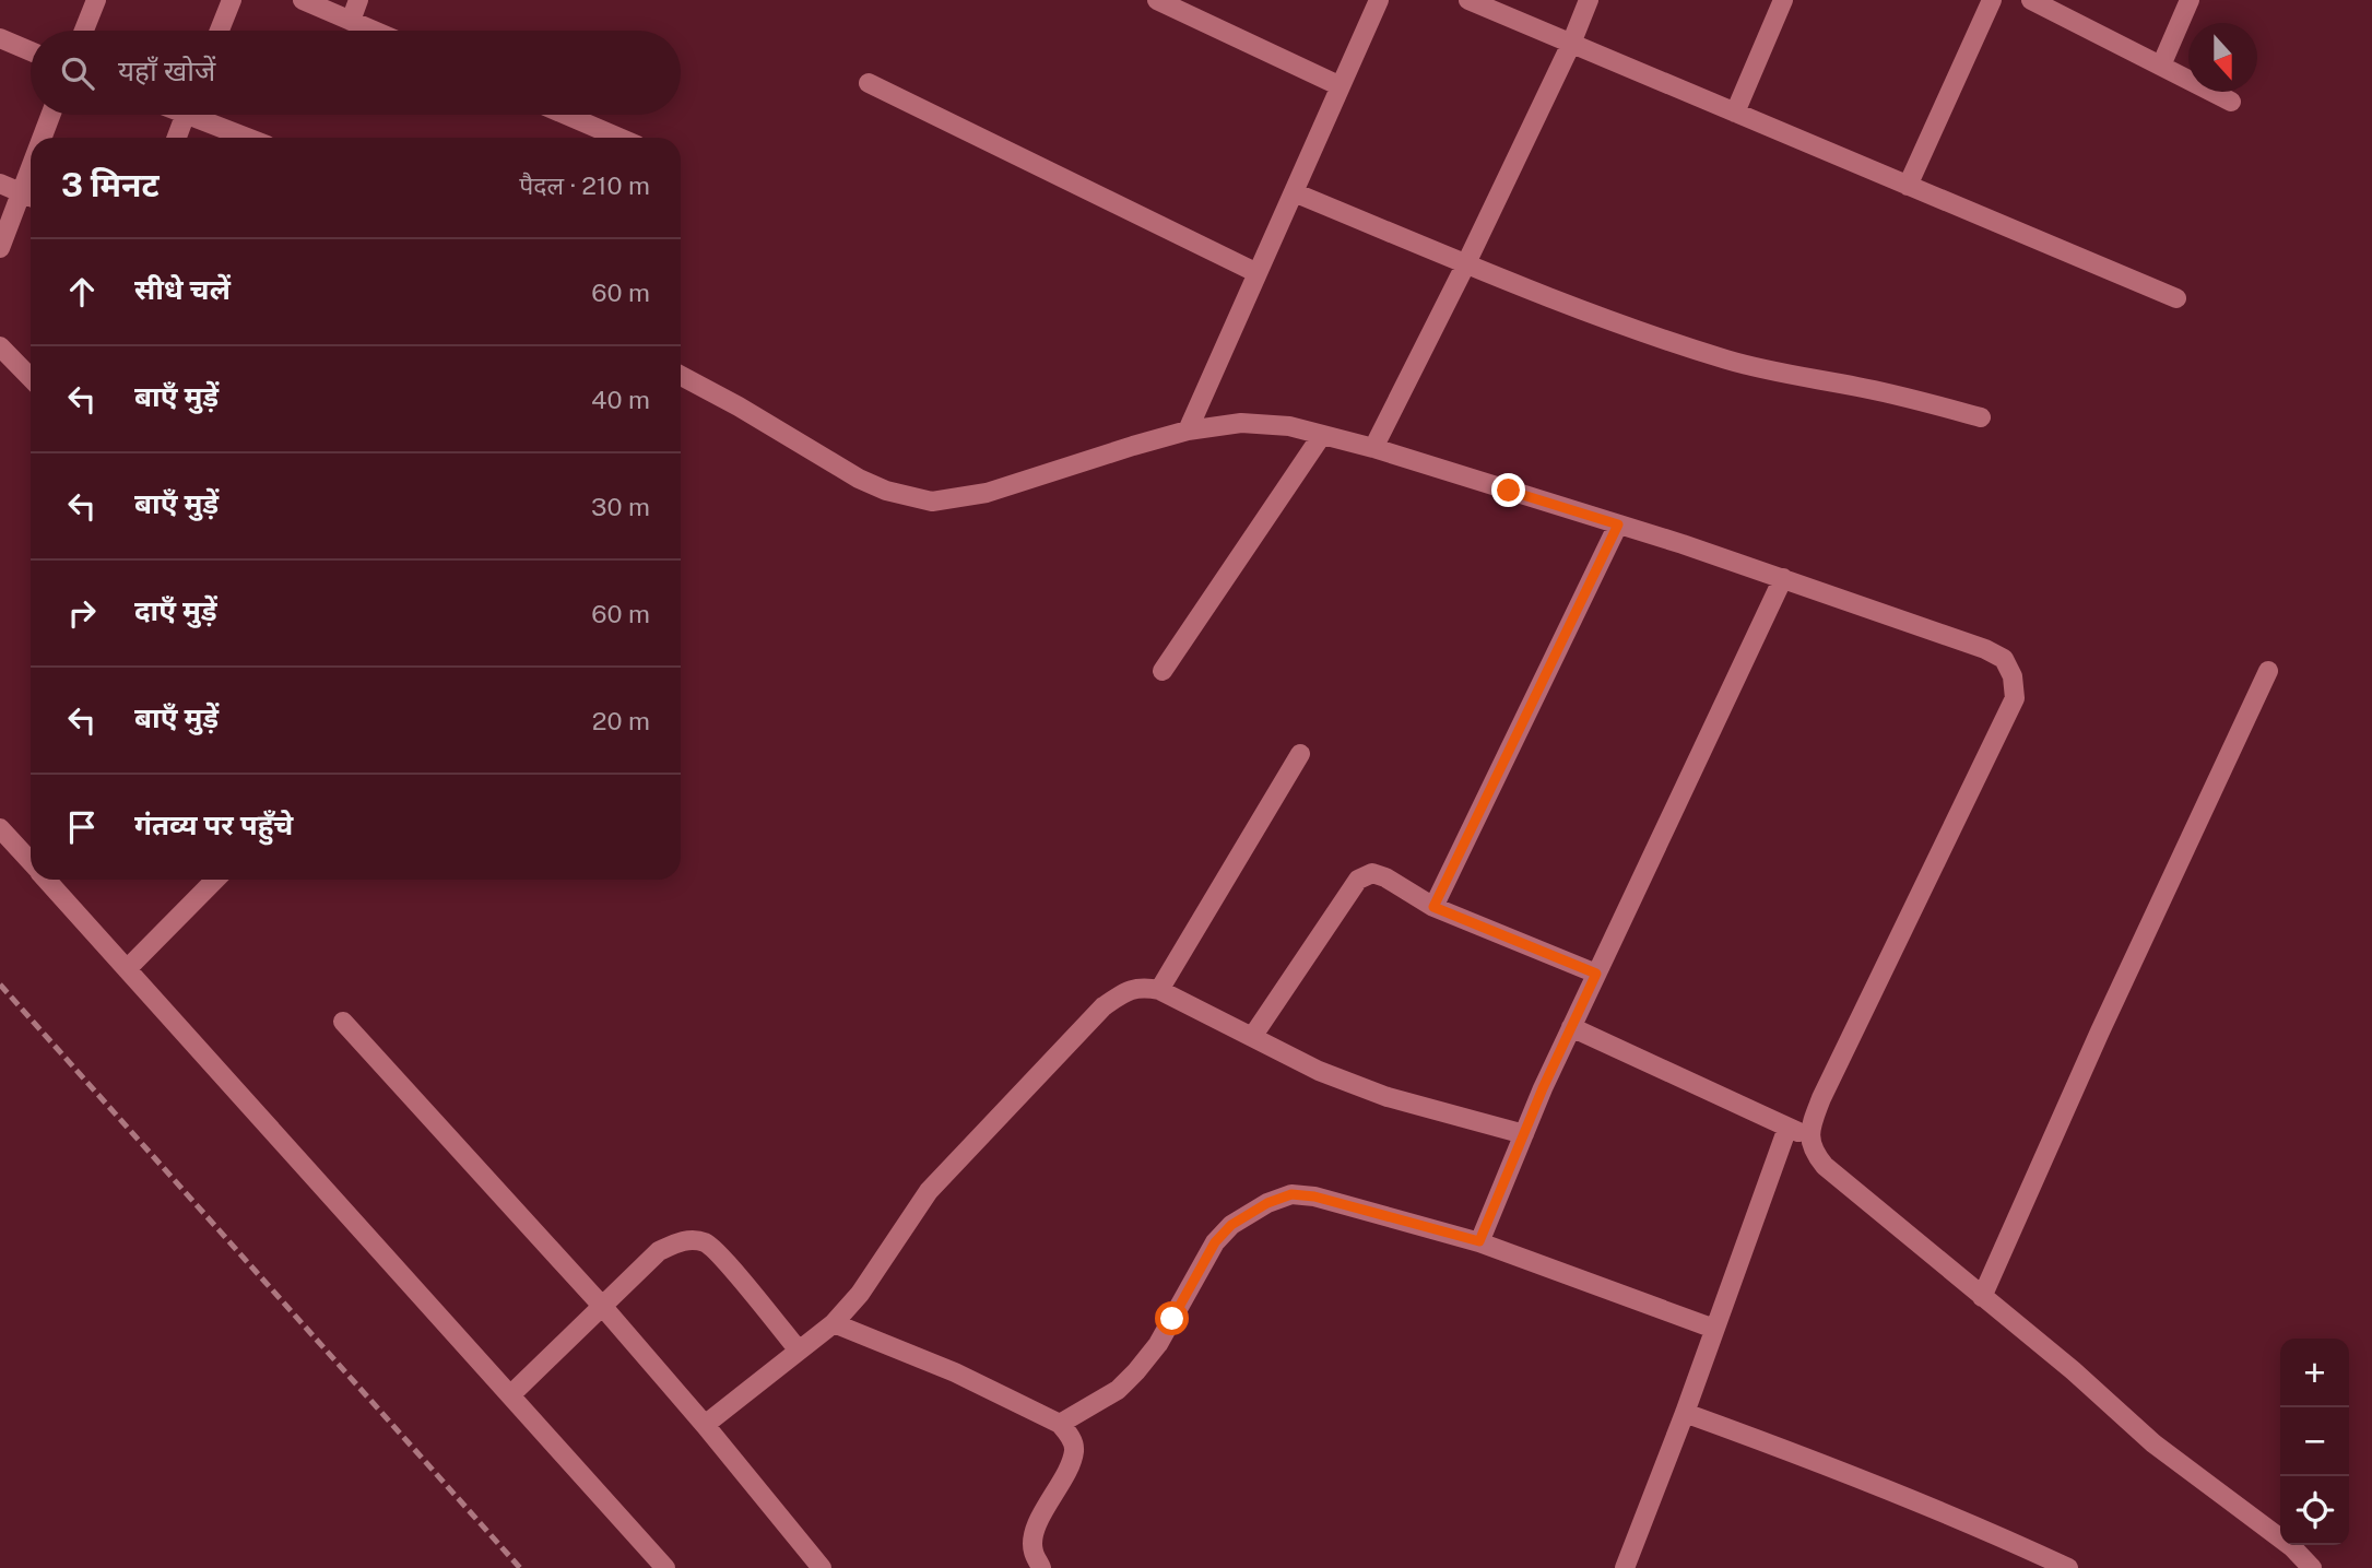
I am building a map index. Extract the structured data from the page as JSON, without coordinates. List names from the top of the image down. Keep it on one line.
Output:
{"north":"bottom","page":{"search":"यहाँ खोजें","heading":["3 मिनट","पैदल · 210 m"],"list":[["सीधे चलें","60 m"],["बाएँ मुड़ें","40 m"],["बाएँ मुड़ें","30 m"],["दाएँ मुड़ें","60 m"],["बाएँ मुड़ें","20 m"],"गंतव्य पर पहुँचे"],"map_buttons":["+","−"]}}
